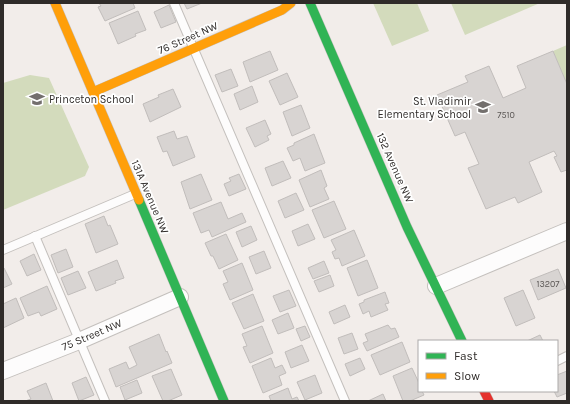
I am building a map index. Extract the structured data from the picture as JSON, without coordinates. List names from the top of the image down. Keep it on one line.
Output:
{"streets":{"street":["76 Street NW","132 Avenue NW","131A Avenue NW","75 Street NW"]},"crossings":[["76 Street NW","131A Avenue NW"],["131A Avenue NW","75 Street NW"]],"places":{"school or university":["Princeton School","St. Vladimir Elementary School"]},"house_numbers":["7510","13207"],"legend":["Fast","Slow"]}
